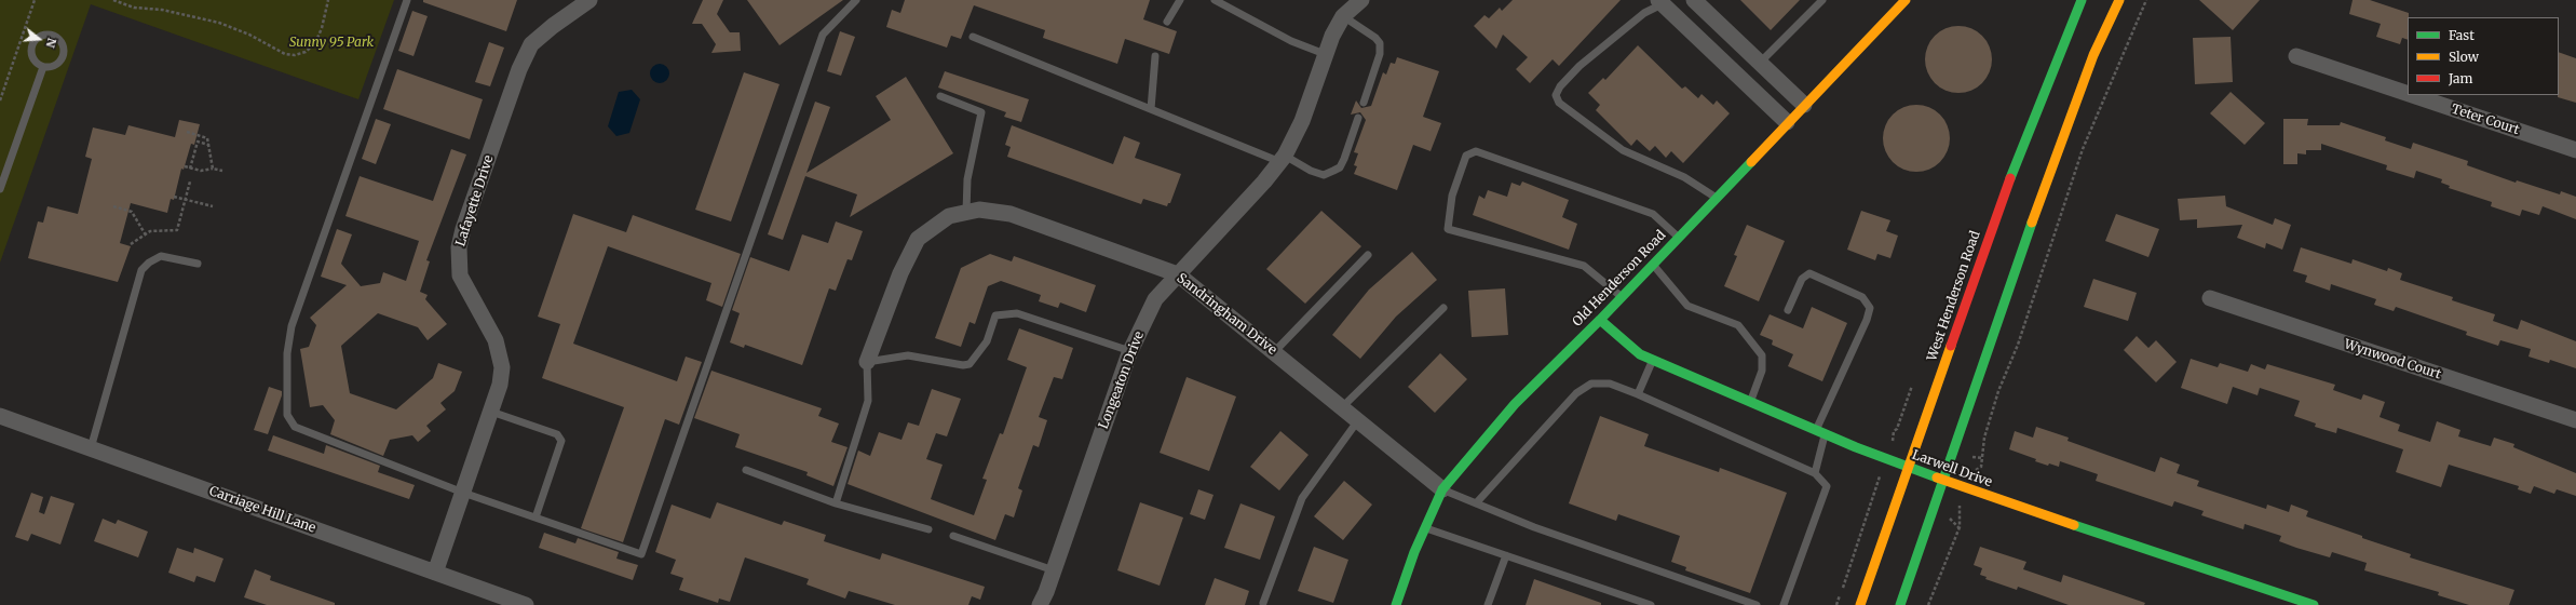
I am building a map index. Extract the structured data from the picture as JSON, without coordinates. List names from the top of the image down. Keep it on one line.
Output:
{"streets":{"street":["Teter Court","Lafayette Drive","Old Henderson Road","West Henderson Road","Sandringham Drive","Wynwood Court","Longeaton Drive","Larwell Drive","Carriage Hill Lane"]},"crossings":[["Lafayette Drive","Carriage Hill Lane"],["Old Henderson Road","Sandringham Drive"],["Old Henderson Road","Larwell Drive"],["West Henderson Road","Larwell Drive"],["Sandringham Drive","Longeaton Drive"]],"parks":["Sunny 95 Park"],"legend":["Fast","Slow","Jam"],"north":"right"}
